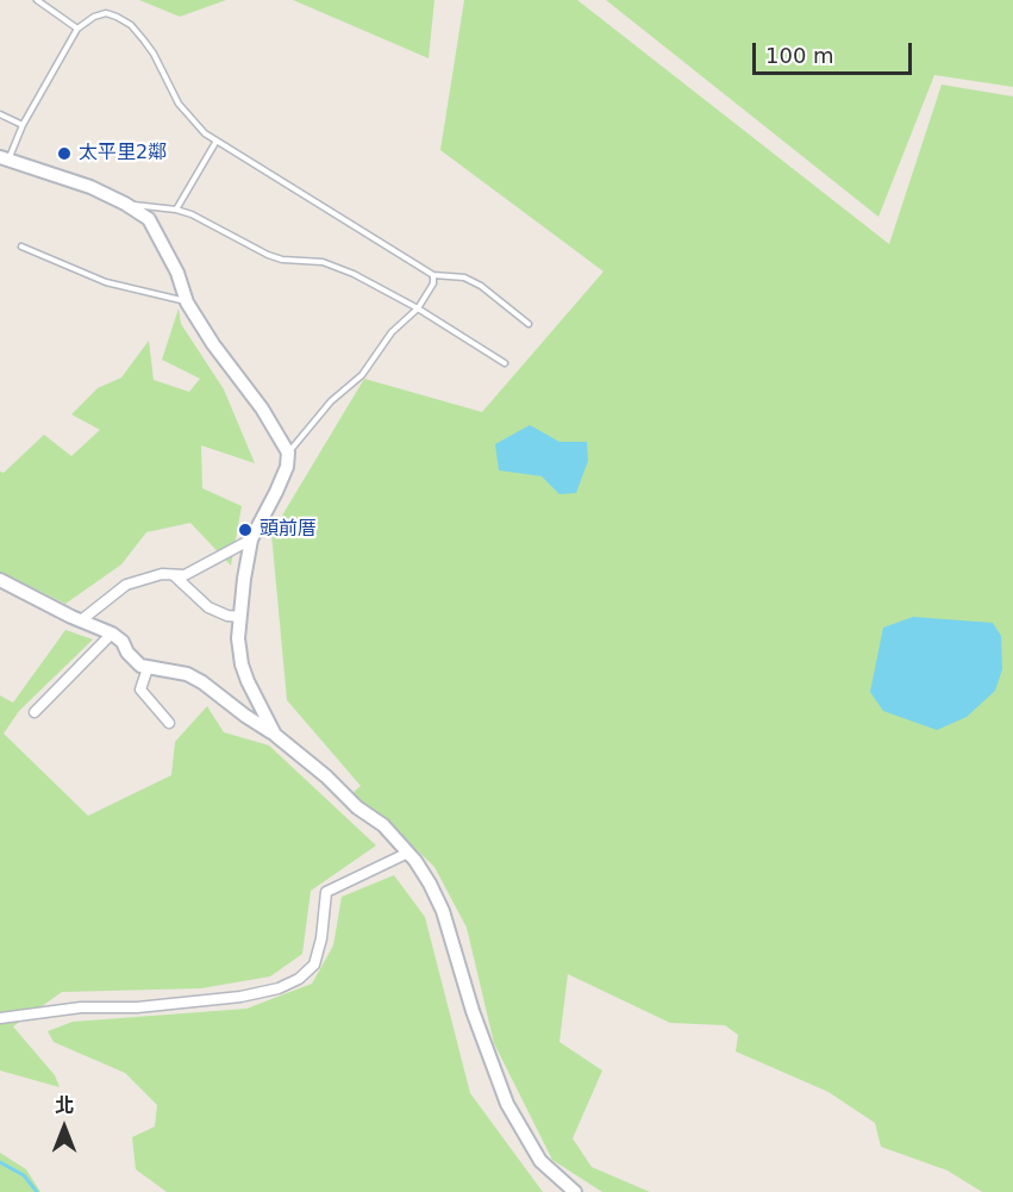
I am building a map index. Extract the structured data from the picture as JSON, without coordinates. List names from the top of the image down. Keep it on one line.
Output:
{"places":["太平里2鄰","頭前厝"],"scale_bar":"100 m","north":"top"}
